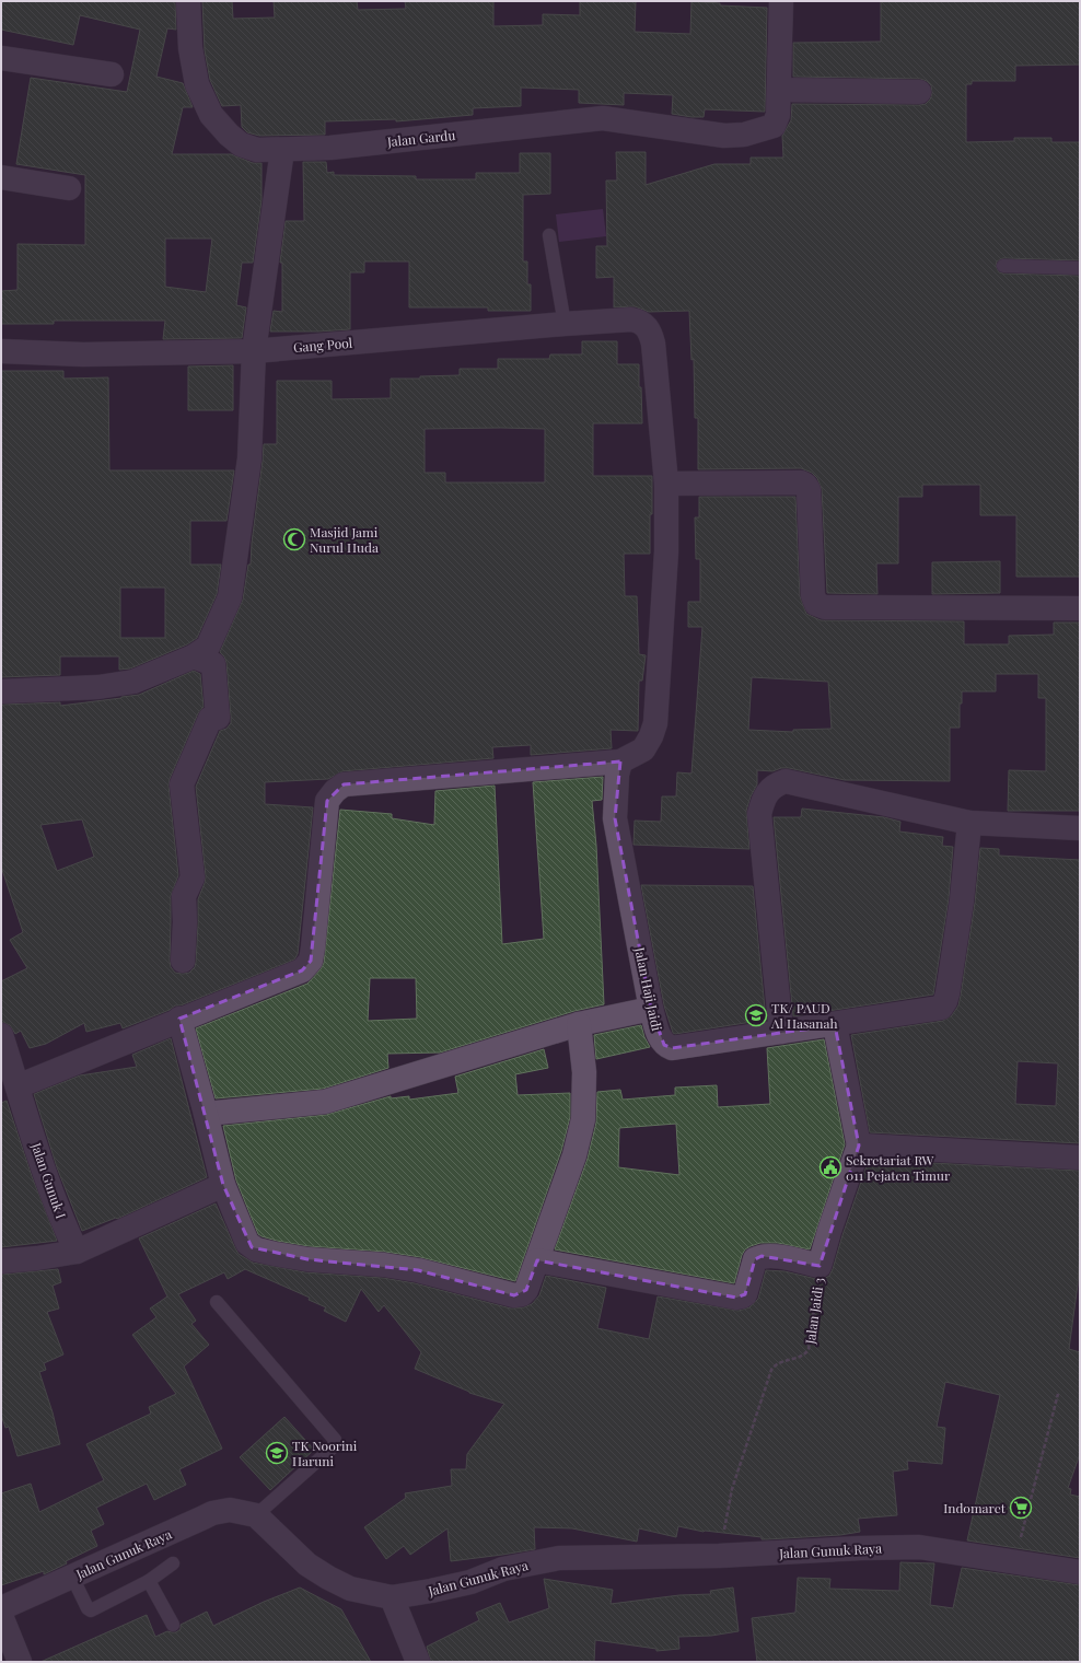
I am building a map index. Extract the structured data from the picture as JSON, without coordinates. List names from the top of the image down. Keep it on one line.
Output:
{"streets":{"street":["Jalan Gardu","Gang Pool","Jalan Haji Jaidi","Jalan Gunuk I","Jalan Jaidi 3","Jalan Gunuk Raya"]},"crossings":[["Jalan Jaidi 3","Jalan Gunuk Raya"]],"places":{"mosque":["Masjid Jami Nurul Huda"],"school or university":["TK/ PAUD Al Hasanah","TK Noorini Haruni"],"public building":["Sekretariat RW 011 Pejaten Timur"],"supermarket":["Indomaret"]}}
